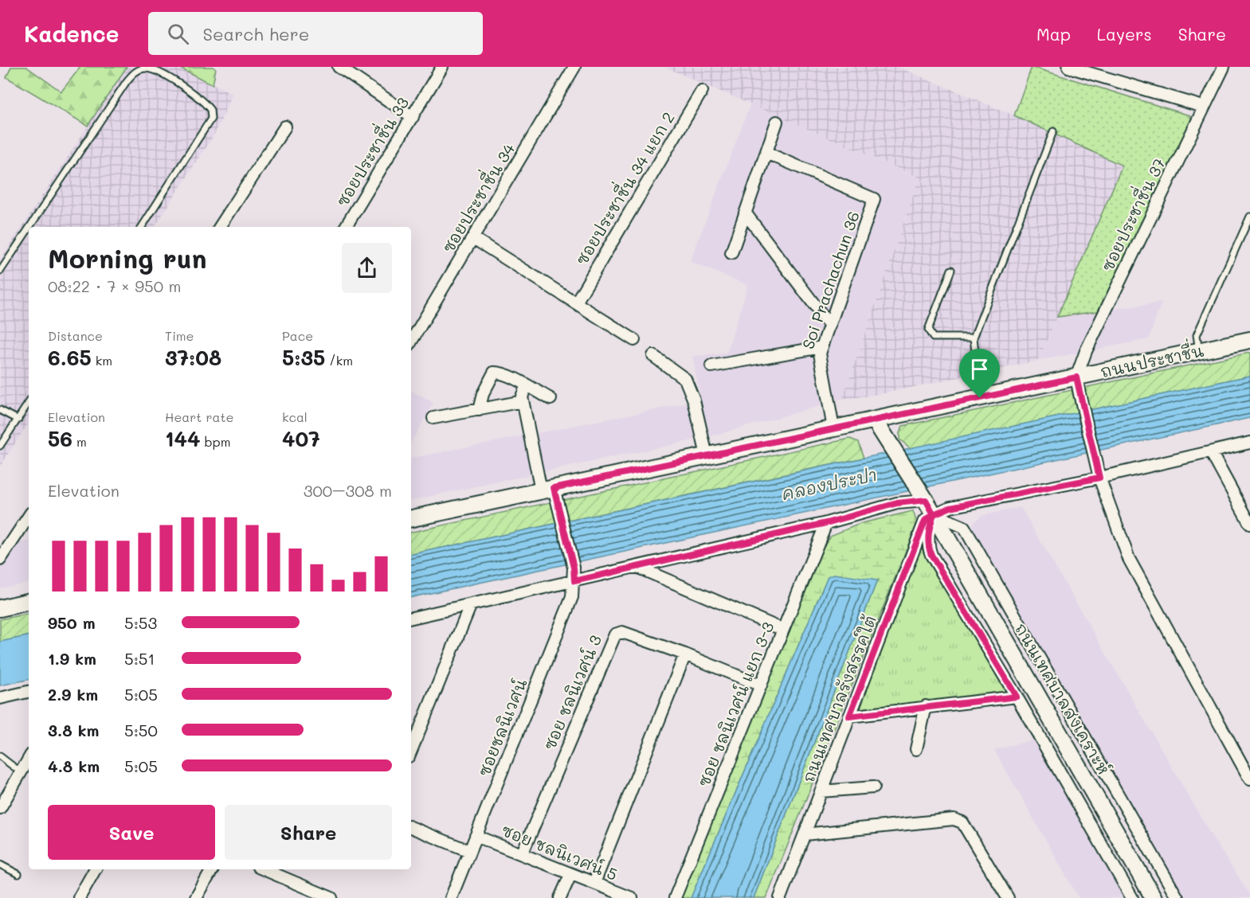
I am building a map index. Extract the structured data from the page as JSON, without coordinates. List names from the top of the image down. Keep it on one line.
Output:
{"streets":{"main road":["ถนนประชาชื่น","ถนนเทศบาลสงเคราะห์"],"street":["ซอยประชาชื่น 33","ซอยประชาชื่น 34 แยก 2","ซอยประชาชื่น 34","ซอยประชาชื่น 37","Soi Prachachun 36","ซอย ชลนิเวศน์ 3","ถนนเทศบาลรังสรรค์ใต้","ซอย ชลนิเวศน์ แยก 3-3","ซอยชลนิเวศน์","ซอย ชลนิเวศน์ 5"]},"crossings":[["ซอยประชาชื่น 37","ถนนประชาชื่น"],["Soi Prachachun 36","ถนนประชาชื่น"],["ถนนประชาชื่น","ถนนเทศบาลสงเคราะห์"],["ถนนประชาชื่น","ซอยชลนิเวศน์"],["ซอย ชลนิเวศน์ 3","ซอย ชลนิเวศน์ แยก 3-3"],["ซอย ชลนิเวศน์ 3","ซอย ชลนิเวศน์ 5"],["ถนนเทศบาลรังสรรค์ใต้","ถนนเทศบาลสงเคราะห์"],["ซอยชลนิเวศน์","ซอย ชลนิเวศน์ 5"]],"water":["คลองประปา"],"page":{"header":"Kadence","search":"Search here","nav":["Map","Layers","Share"],"heading":["Morning run","08:22 · 7 × 950 m"],"stats":[["Distance","6.65 km"],["Time","37:08"],["Pace","5:35 /km"],["Elevation","56 m"],["Heart rate","144 bpm"],["kcal","407"]],"chart":["Elevation","300–308 m"],"list":[{"name":"950 m","note":"5:53"},{"name":"1.9 km","note":"5:51"},{"name":"2.9 km","note":"5:05"},{"name":"3.8 km","note":"5:50"},{"name":"4.8 km","note":"5:05"}],"buttons":["Save","Share"]}}
